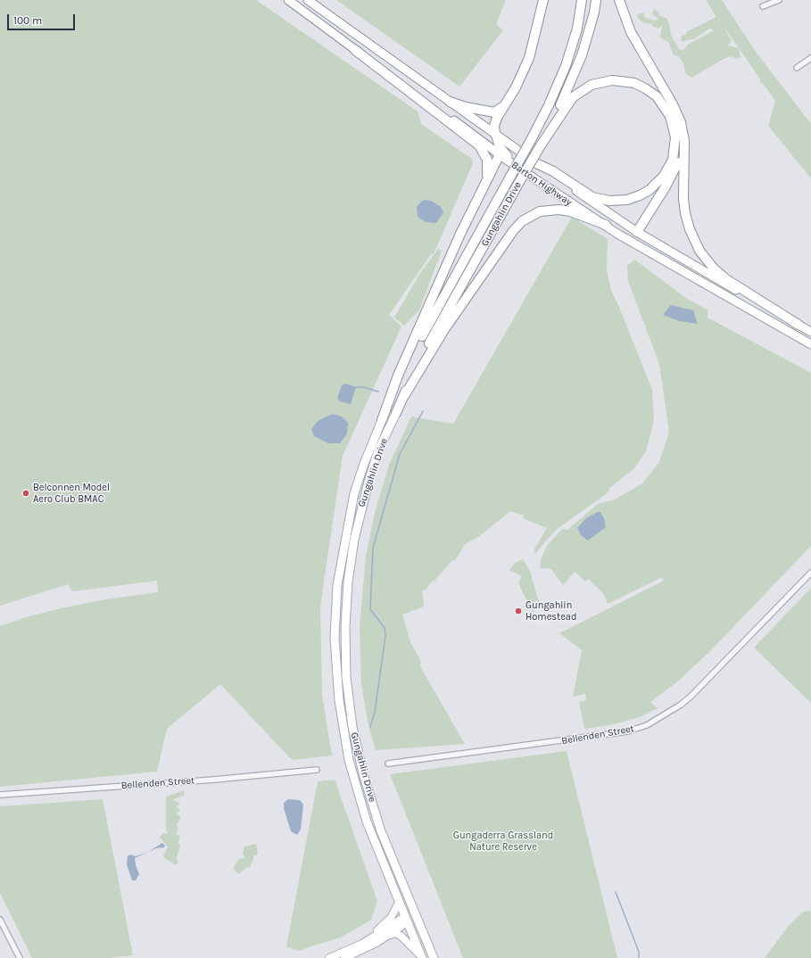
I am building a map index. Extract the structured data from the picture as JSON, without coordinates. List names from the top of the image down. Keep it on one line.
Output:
{"streets":{"highway":["Gungahlin Drive"],"main road":["Barton Highway"],"street":["Bellenden Street"]},"parks":["Gungaderra Grassland Nature Reserve"],"places":["Belconnen Model Aero Club BMAC","Gungahlin Homestead"],"scale_bar":"100 m"}
